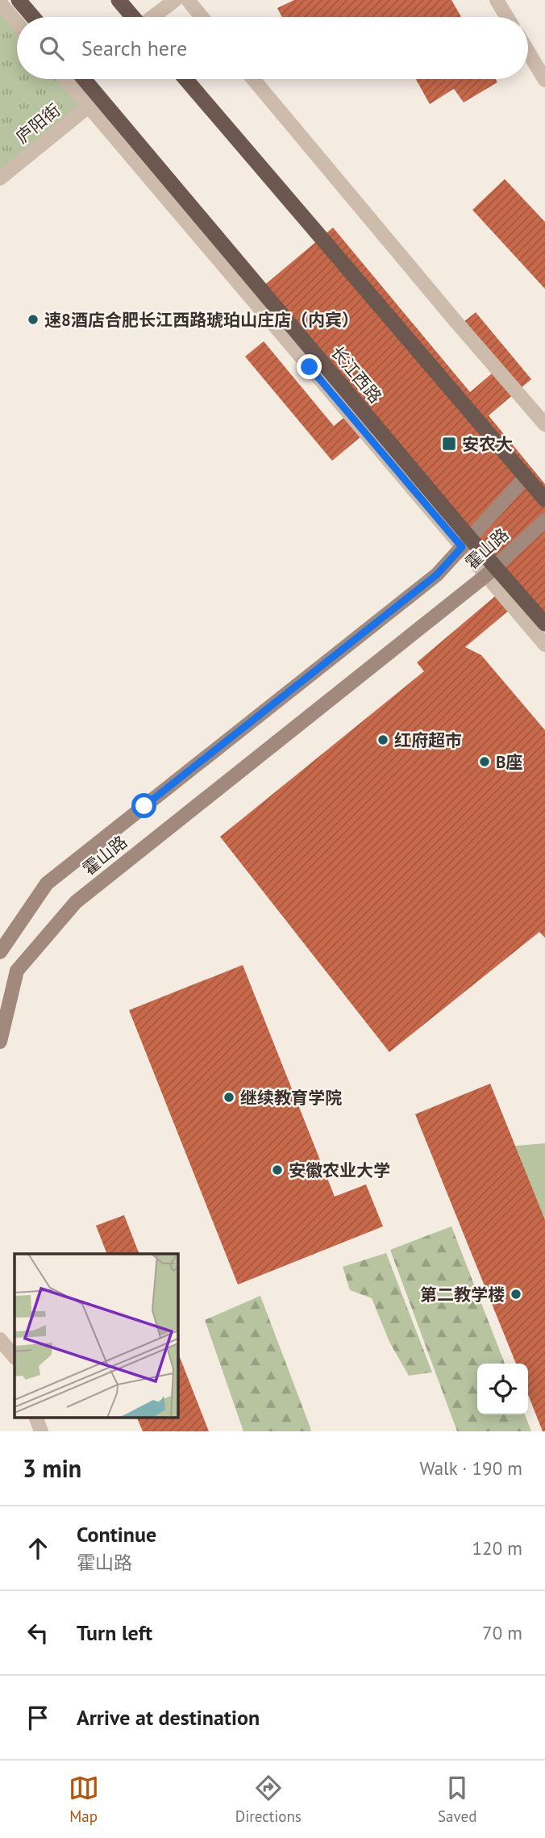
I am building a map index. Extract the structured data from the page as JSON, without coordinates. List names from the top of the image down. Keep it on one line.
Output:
{"streets":{"highway":["长江西路"],"main road":["霍山路"],"street":["庐阳街"]},"crossings":[["庐阳街","长江西路"],["长江西路","霍山路"]],"places":{"other":["速8酒店合肥长江西路琥珀山庄店（内宾）","红府超市","B座","继续教育学院","安徽农业大学","第二教学楼"],"transit":["安农大"]},"page":{"search":"Search here","heading":["3 min","Walk · 190 m"],"list":[["Continue","霍山路","120 m"],["Turn left","70 m"],"Arrive at destination"],"nav":["Map","Directions","Saved"]}}
